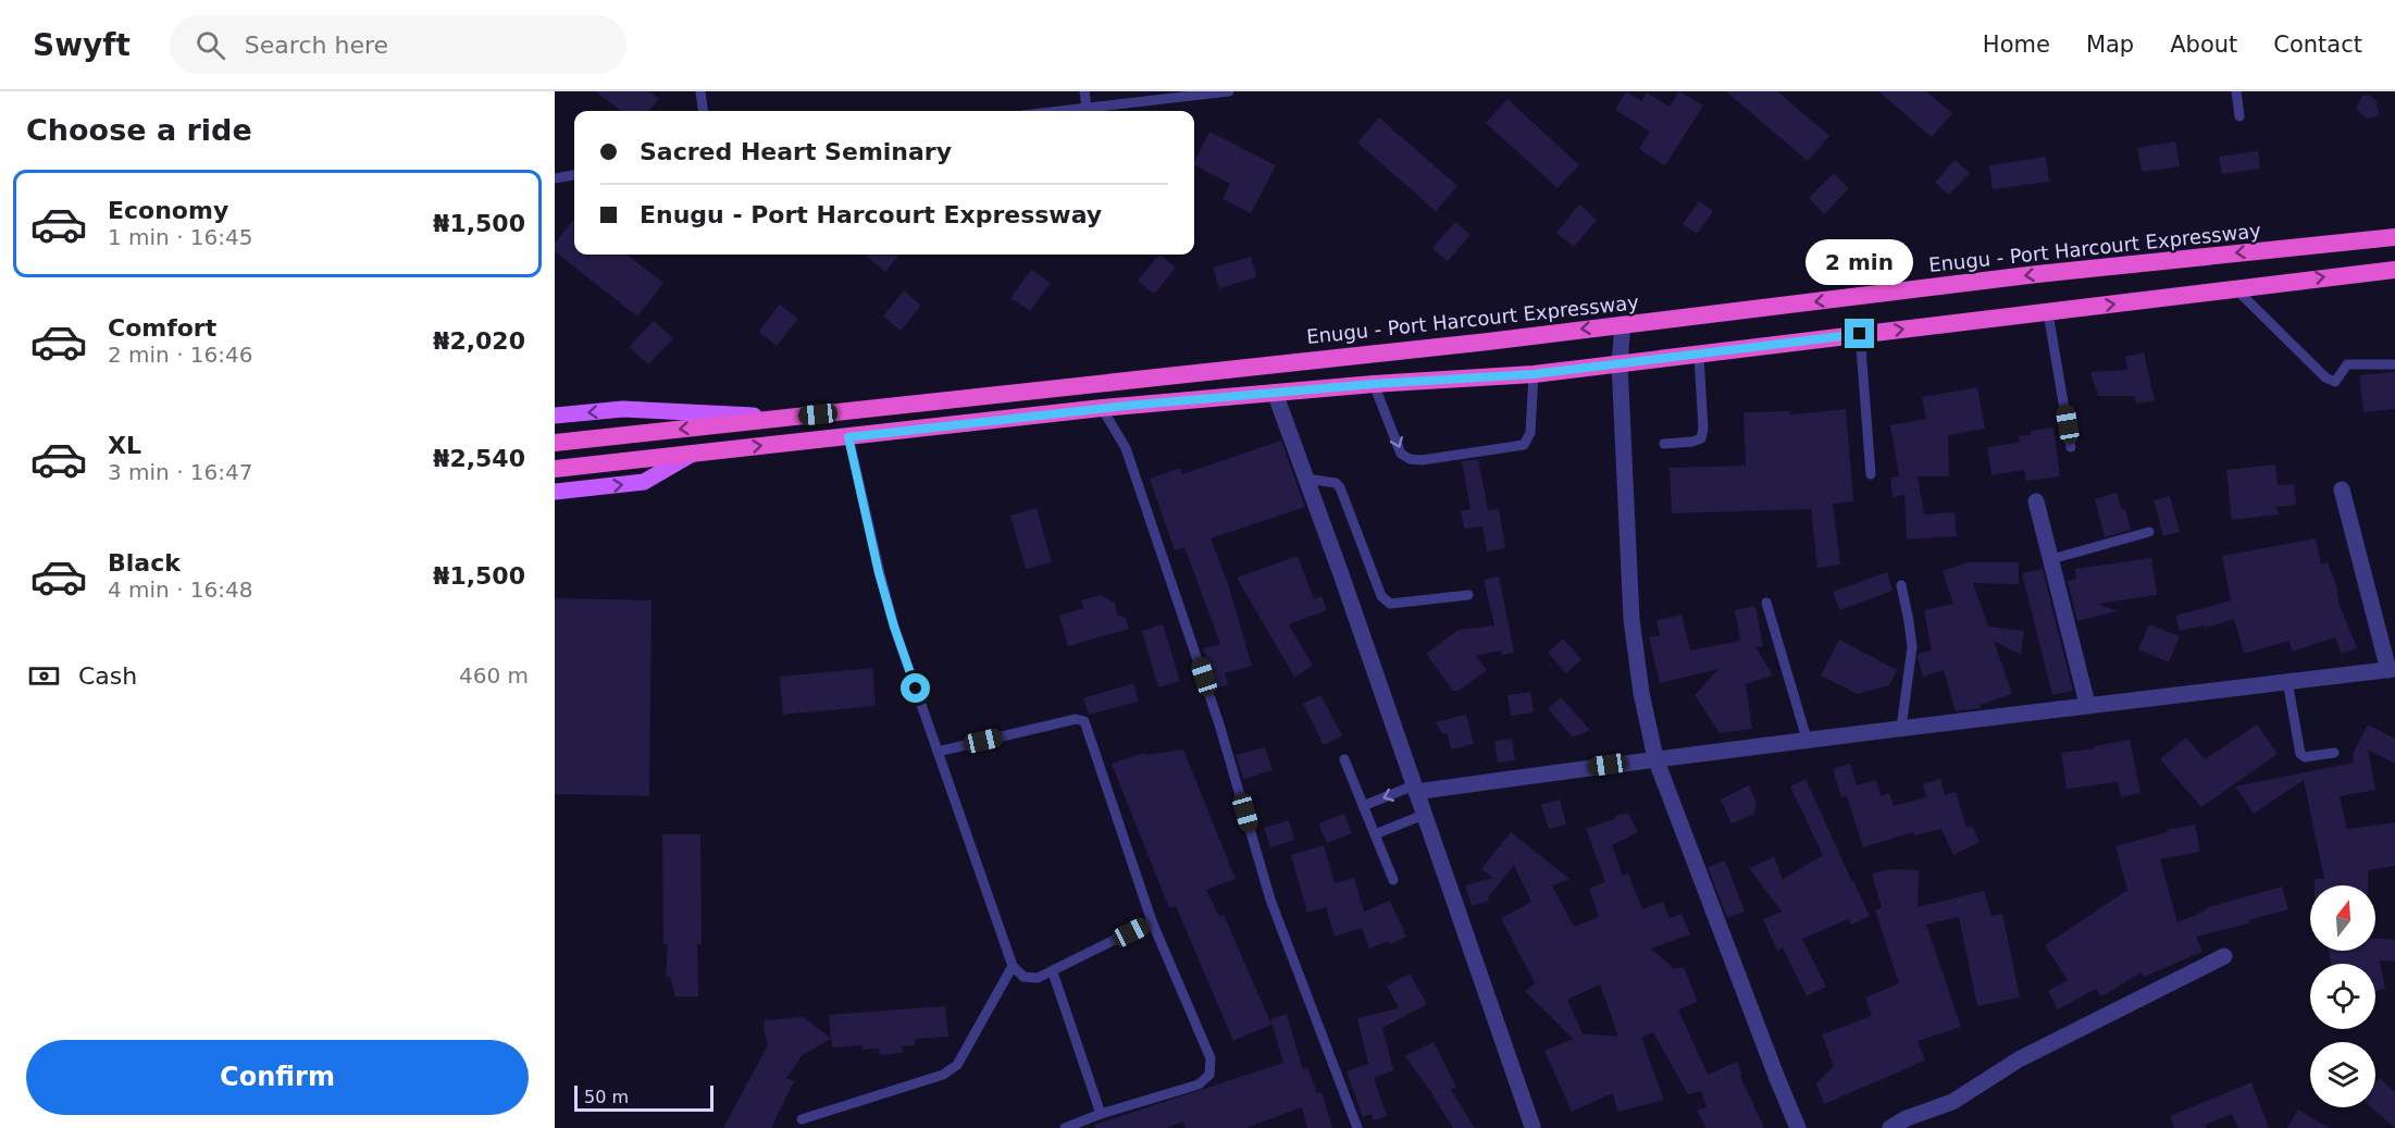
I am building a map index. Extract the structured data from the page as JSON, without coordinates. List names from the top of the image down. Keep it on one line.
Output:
{"streets":{"highway":["Enugu - Port Harcourt Expressway"]},"scale_bar":"50 m","north":"top","page":{"header":"Swyft","search":"Search here","nav":["Home","Map","About","Contact"],"heading":"Choose a ride","banner":["Sacred Heart Seminary","Enugu - Port Harcourt Expressway"],"list":[{"name":"Economy","note":"1 min · 16:45","value":"₦1,500"},{"name":"Comfort","note":"2 min · 16:46","value":"₦2,020"},{"name":"XL","note":"3 min · 16:47","value":"₦2,540"},{"name":"Black","note":"4 min · 16:48","value":"₦1,500"}],"bubble":"2 min","pay":["Cash","460 m"],"buttons":"Confirm","scale":"50 m"}}
